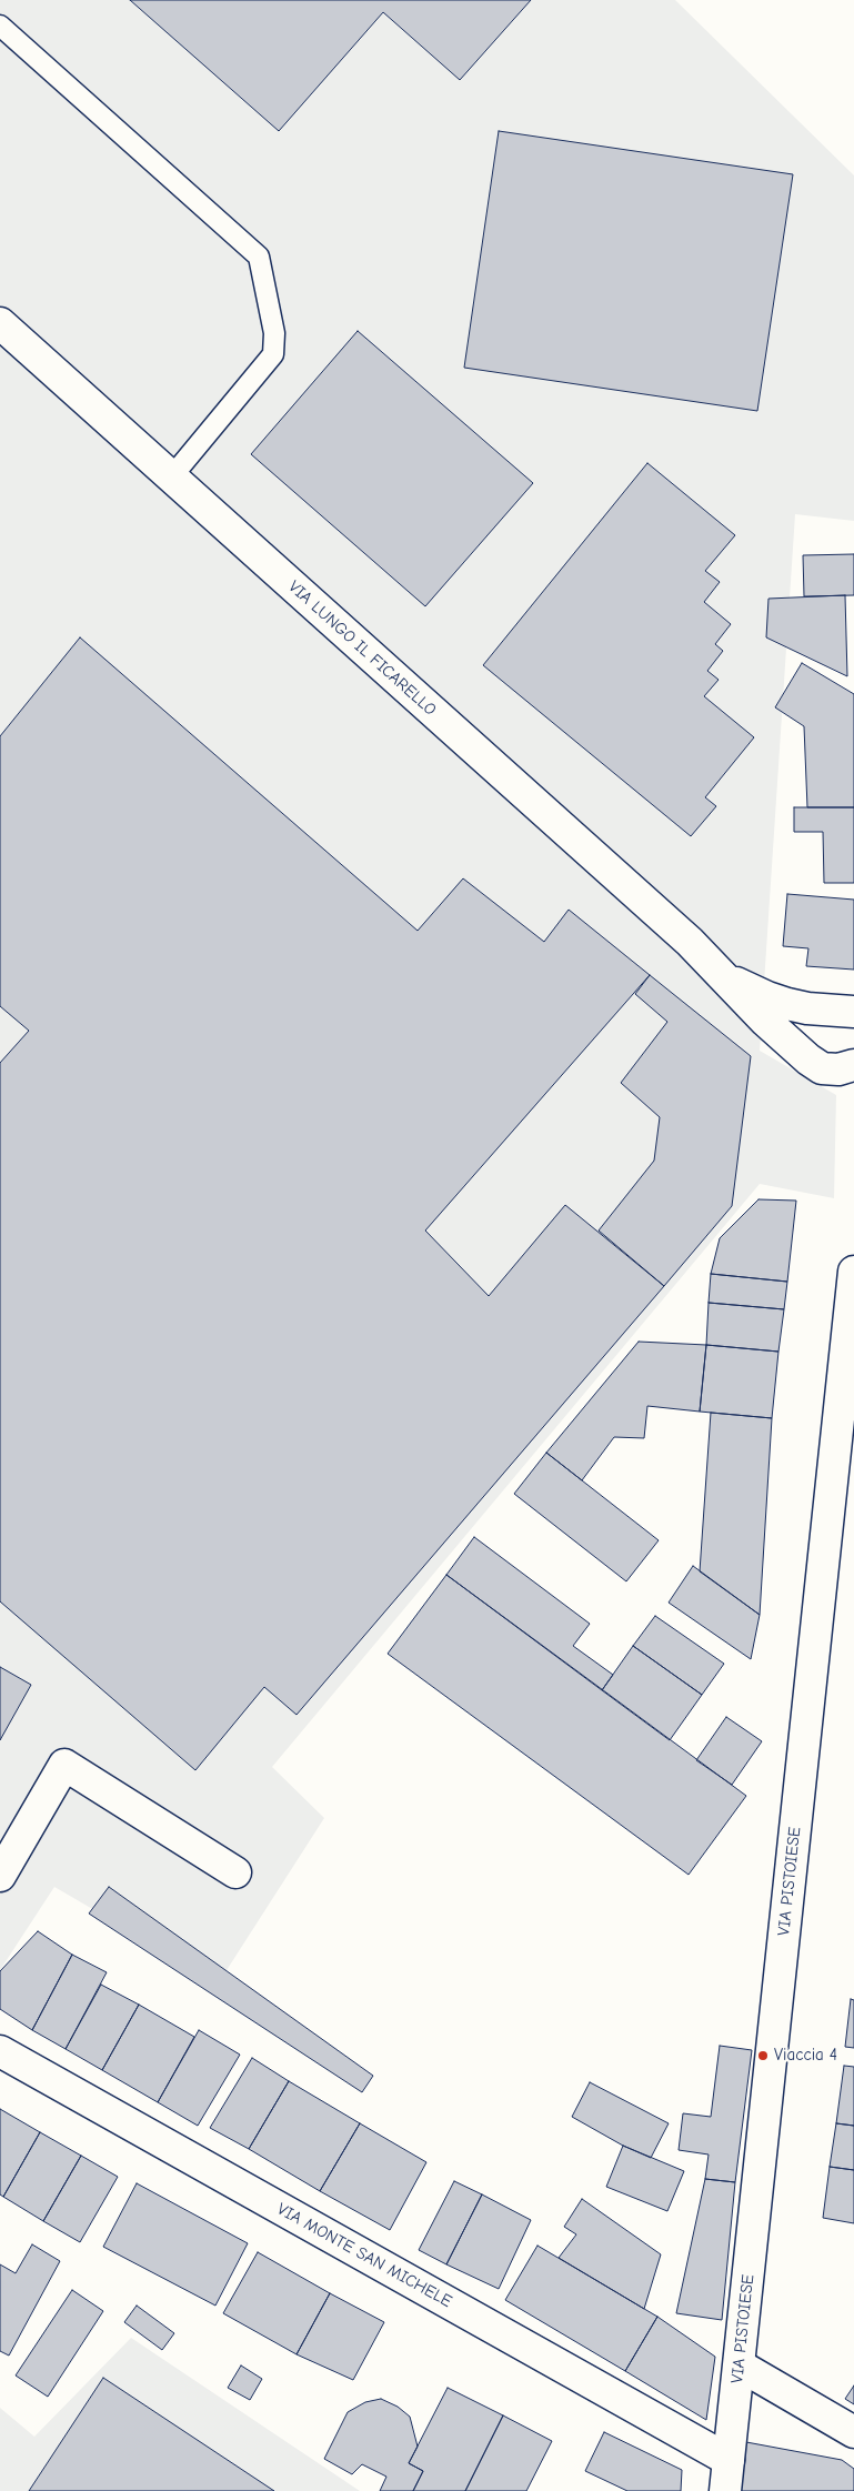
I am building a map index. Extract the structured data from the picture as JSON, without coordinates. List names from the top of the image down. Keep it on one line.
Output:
{"streets":{"street":["VIA LUNGO IL FICARELLO","VIA PISTOIESE","VIA MONTE SAN MICHELE"]},"crossings":[["VIA PISTOIESE","VIA MONTE SAN MICHELE"]],"places":["Viaccia 4"]}
